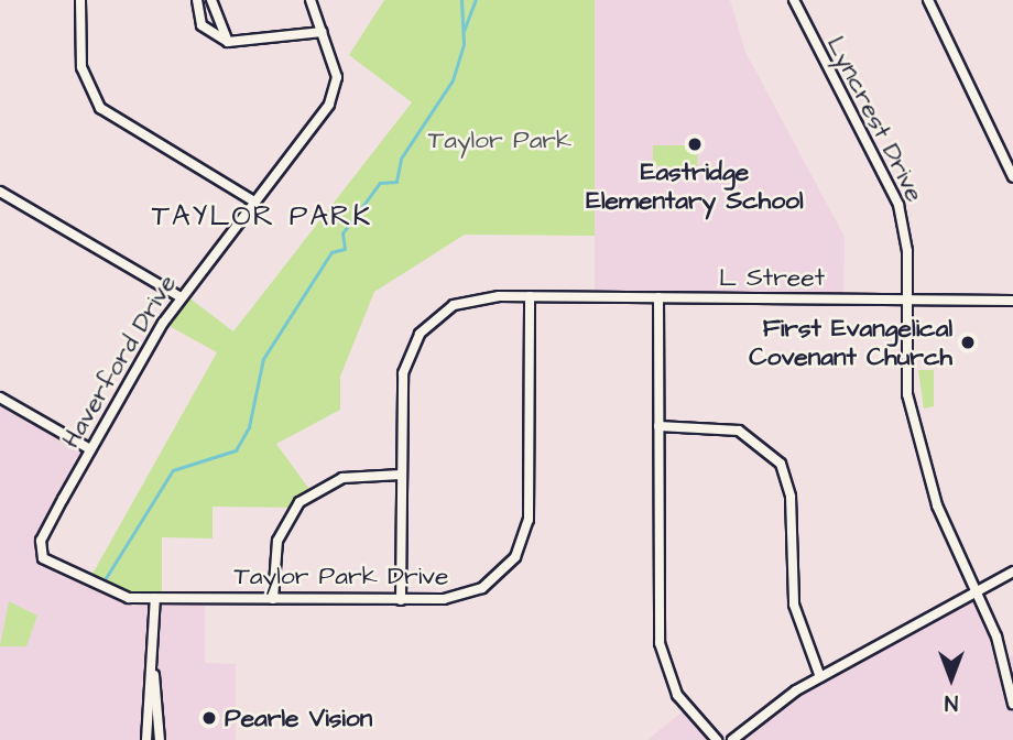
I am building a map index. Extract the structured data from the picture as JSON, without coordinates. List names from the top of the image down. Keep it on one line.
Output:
{"streets":{"street":["Lyncrest Drive","L Street","Haverford Drive","Taylor Park Drive"]},"crossings":[["Lyncrest Drive","L Street"],["L Street","Taylor Park Drive"],["Haverford Drive","Taylor Park Drive"]],"districts":["TAYLOR PARK"],"parks":["Taylor Park"],"places":["Eastridge Elementary School","First Evangelical Covenant Church","Pearle Vision"],"north":"bottom"}
